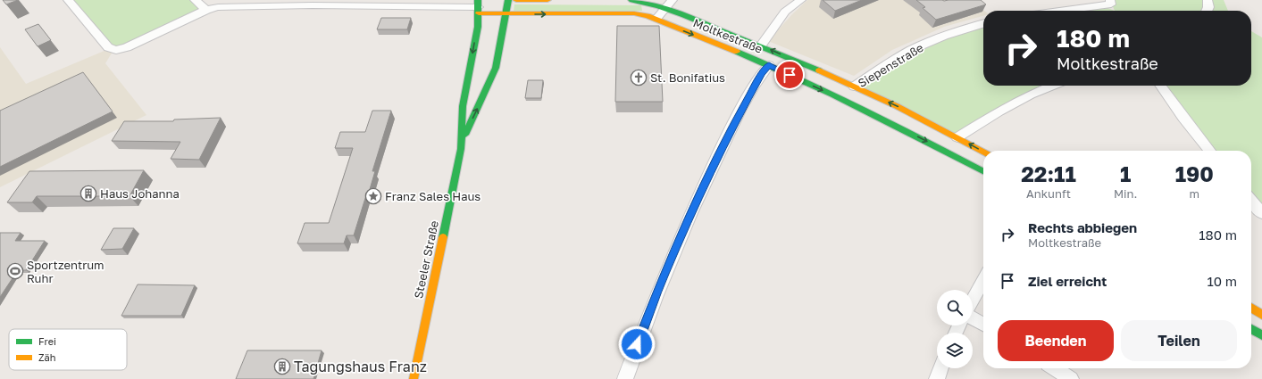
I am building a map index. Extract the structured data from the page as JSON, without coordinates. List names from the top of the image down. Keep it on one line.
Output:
{"streets":{"street":["Moltkestraße","Siepenstraße","Steeler Straße"]},"crossings":[["Moltkestraße","Siepenstraße"],["Moltkestraße","Steeler Straße"]],"places":{"church":["St. Bonifatius"],"building":["Haus Johanna","Tagungshaus Franz"],"place":["Franz Sales Haus"],"sports":["Sportzentrum Ruhr"]},"legend":["Frei","Zäh"],"page":{"turn":["180 m","Moltkestraße"],"eta":["22:11","Ankunft","1","Min.","190","m"],"list":[{"name":"Rechts abbiegen","note":"Moltkestraße","value":"180 m"},{"name":"Ziel erreicht","value":"10 m"}],"buttons":["Beenden","Teilen"]}}
